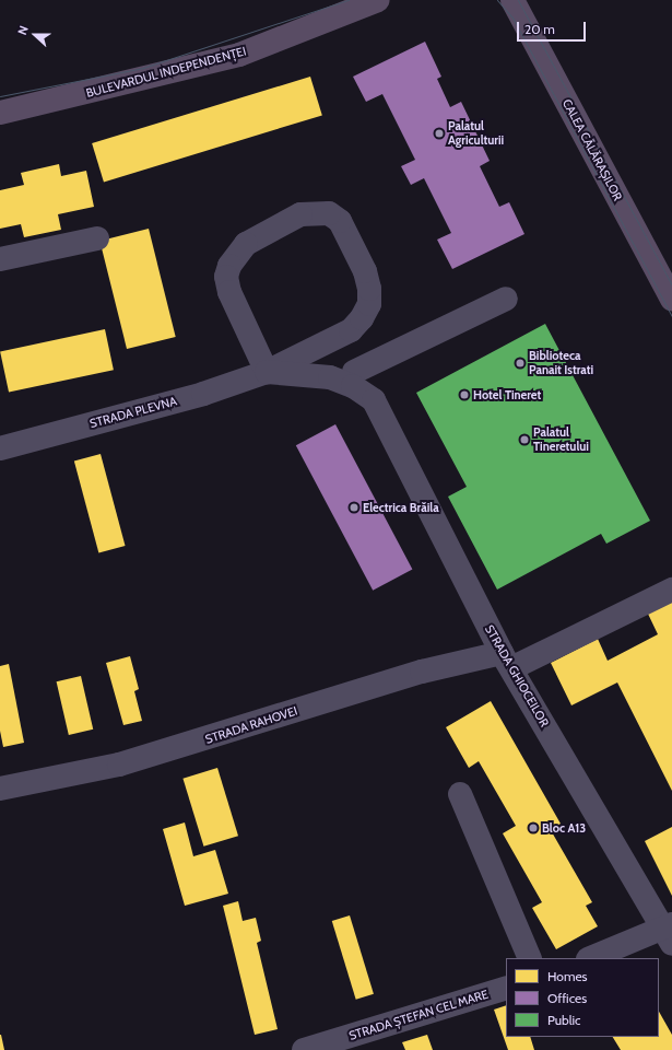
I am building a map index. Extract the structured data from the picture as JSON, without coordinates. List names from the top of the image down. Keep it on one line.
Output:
{"streets":{"main road":["BULEVARDUL INDEPENDENȚEI","CALEA CĂLĂRAȘILOR"],"street":["STRADA PLEVNA","STRADA GHIOCEILOR","STRADA RAHOVEI","STRADA ȘTEFAN CEL MARE"]},"crossings":[["STRADA PLEVNA","STRADA GHIOCEILOR"],["STRADA GHIOCEILOR","STRADA RAHOVEI"]],"places":["Palatul Agriculturii","Biblioteca Panait Istrati","Hotel Tineret","Palatul Tineretului","Electrica Brăila","Bloc A13"],"legend":["Homes","Offices","Public"],"scale_bar":"20 m","north":"left"}
